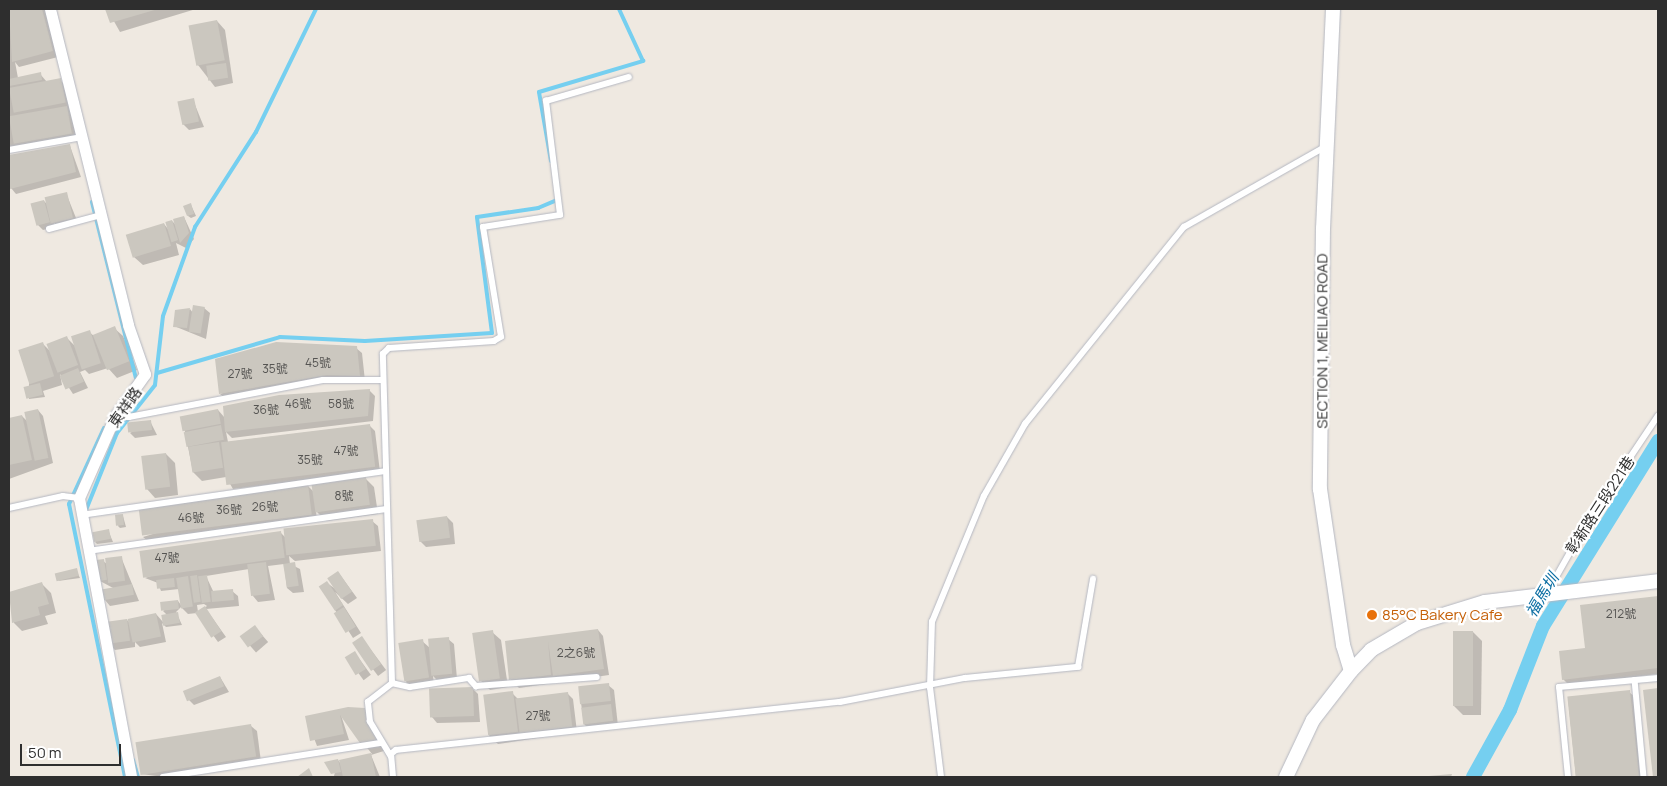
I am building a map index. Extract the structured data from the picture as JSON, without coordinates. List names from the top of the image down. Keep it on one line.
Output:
{"streets":{"street":["SECTION 1, MEILIAO ROAD","東祥路"],"lane":["彰新路三段221巷"]},"water":["福馬圳"],"places":["85°C Bakery Cafe"],"house_numbers":["45號","35號","27號","46號","58號","36號","47號","35號","8號","26號","36號","46號","47號","212號","2之6號","27號"],"scale_bar":"50 m"}
